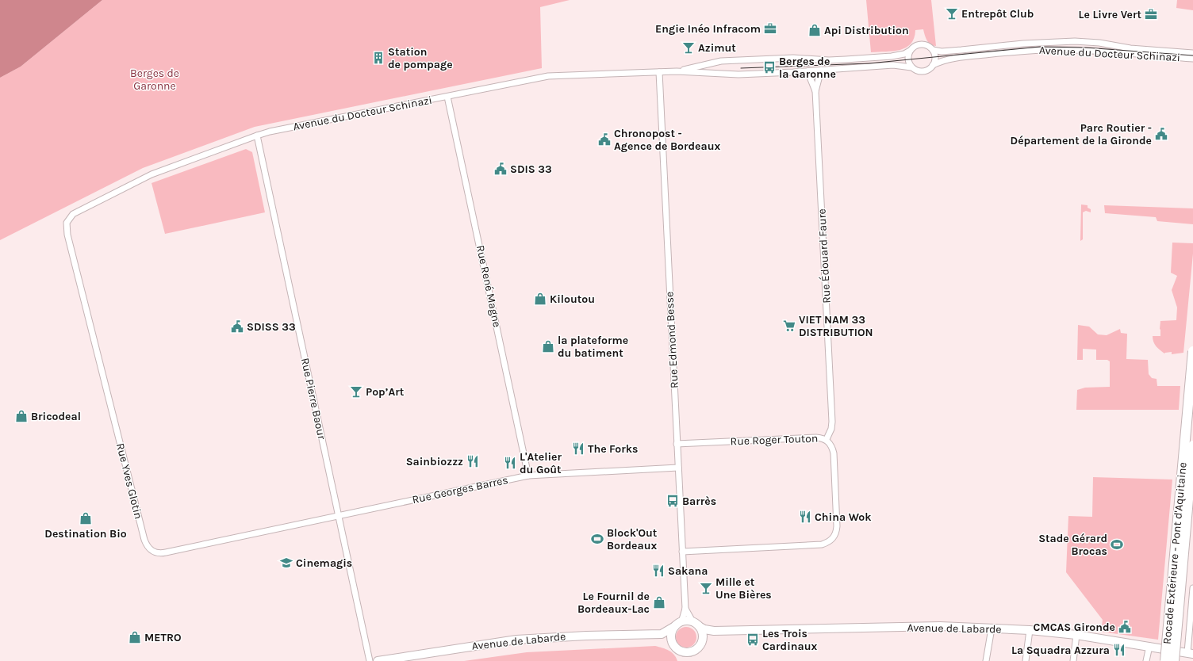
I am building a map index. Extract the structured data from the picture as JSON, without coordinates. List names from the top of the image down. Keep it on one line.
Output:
{"streets":{"highway":["Rocade Extérieure - Pont d'Aquitaine"],"main road":["Avenue de Labarde"],"street":["Avenue du Docteur Schinazi","Rue Édouard Faure","Rue René Magne","Rue Edmond Besse","Rue Pierre Baour","Rue Roger Touton","Rue Yves Glotin","Rue Georges Barres"]},"crossings":[["Avenue du Docteur Schinazi","Rue Édouard Faure"],["Avenue du Docteur Schinazi","Rue René Magne"],["Avenue du Docteur Schinazi","Rue Edmond Besse"],["Avenue du Docteur Schinazi","Rue Pierre Baour"],["Avenue du Docteur Schinazi","Rue Yves Glotin"],["Rue Édouard Faure","Rue Roger Touton"],["Rue René Magne","Rue Georges Barres"],["Rue Edmond Besse","Rue Roger Touton"],["Rue Edmond Besse","Rue Georges Barres"],["Rue Edmond Besse","Avenue de Labarde"],["Rue Pierre Baour","Rue Yves Glotin"],["Rue Pierre Baour","Rue Georges Barres"],["Rue Yves Glotin","Rue Georges Barres"]],"parks":["Berges de Garonne"],"places":{"bar":["Entrepôt Club","Azimut","Pop’Art","Mille et Une Bières"],"office":["Le Livre Vert","Engie Inéo Infracom"],"shop":["Api Distribution","Kiloutou","la plateforme du batiment","Bricodeal","Destination Bio","Le Fournil de Bordeaux-Lac","METRO"],"building":["Station de pompage"],"bus stop":["Berges de la Garonne","Barrès","Les Trois Cardinaux"],"public building":["Parc Routier - Département de la Gironde","Chronopost - Agence de Bordeaux","SDIS 33","SDISS 33","CMCAS Gironde"],"supermarket":["VIET NAM 33 DISTRIBUTION"],"restaurant":["The Forks","Sainbiozzz","L'Atelier du Goût","China Wok","Sakana","La Squadra Azzura"],"sports":["Block'Out Bordeaux","Stade Gérard Brocas"],"school or university":["Cinemagis"]}}
